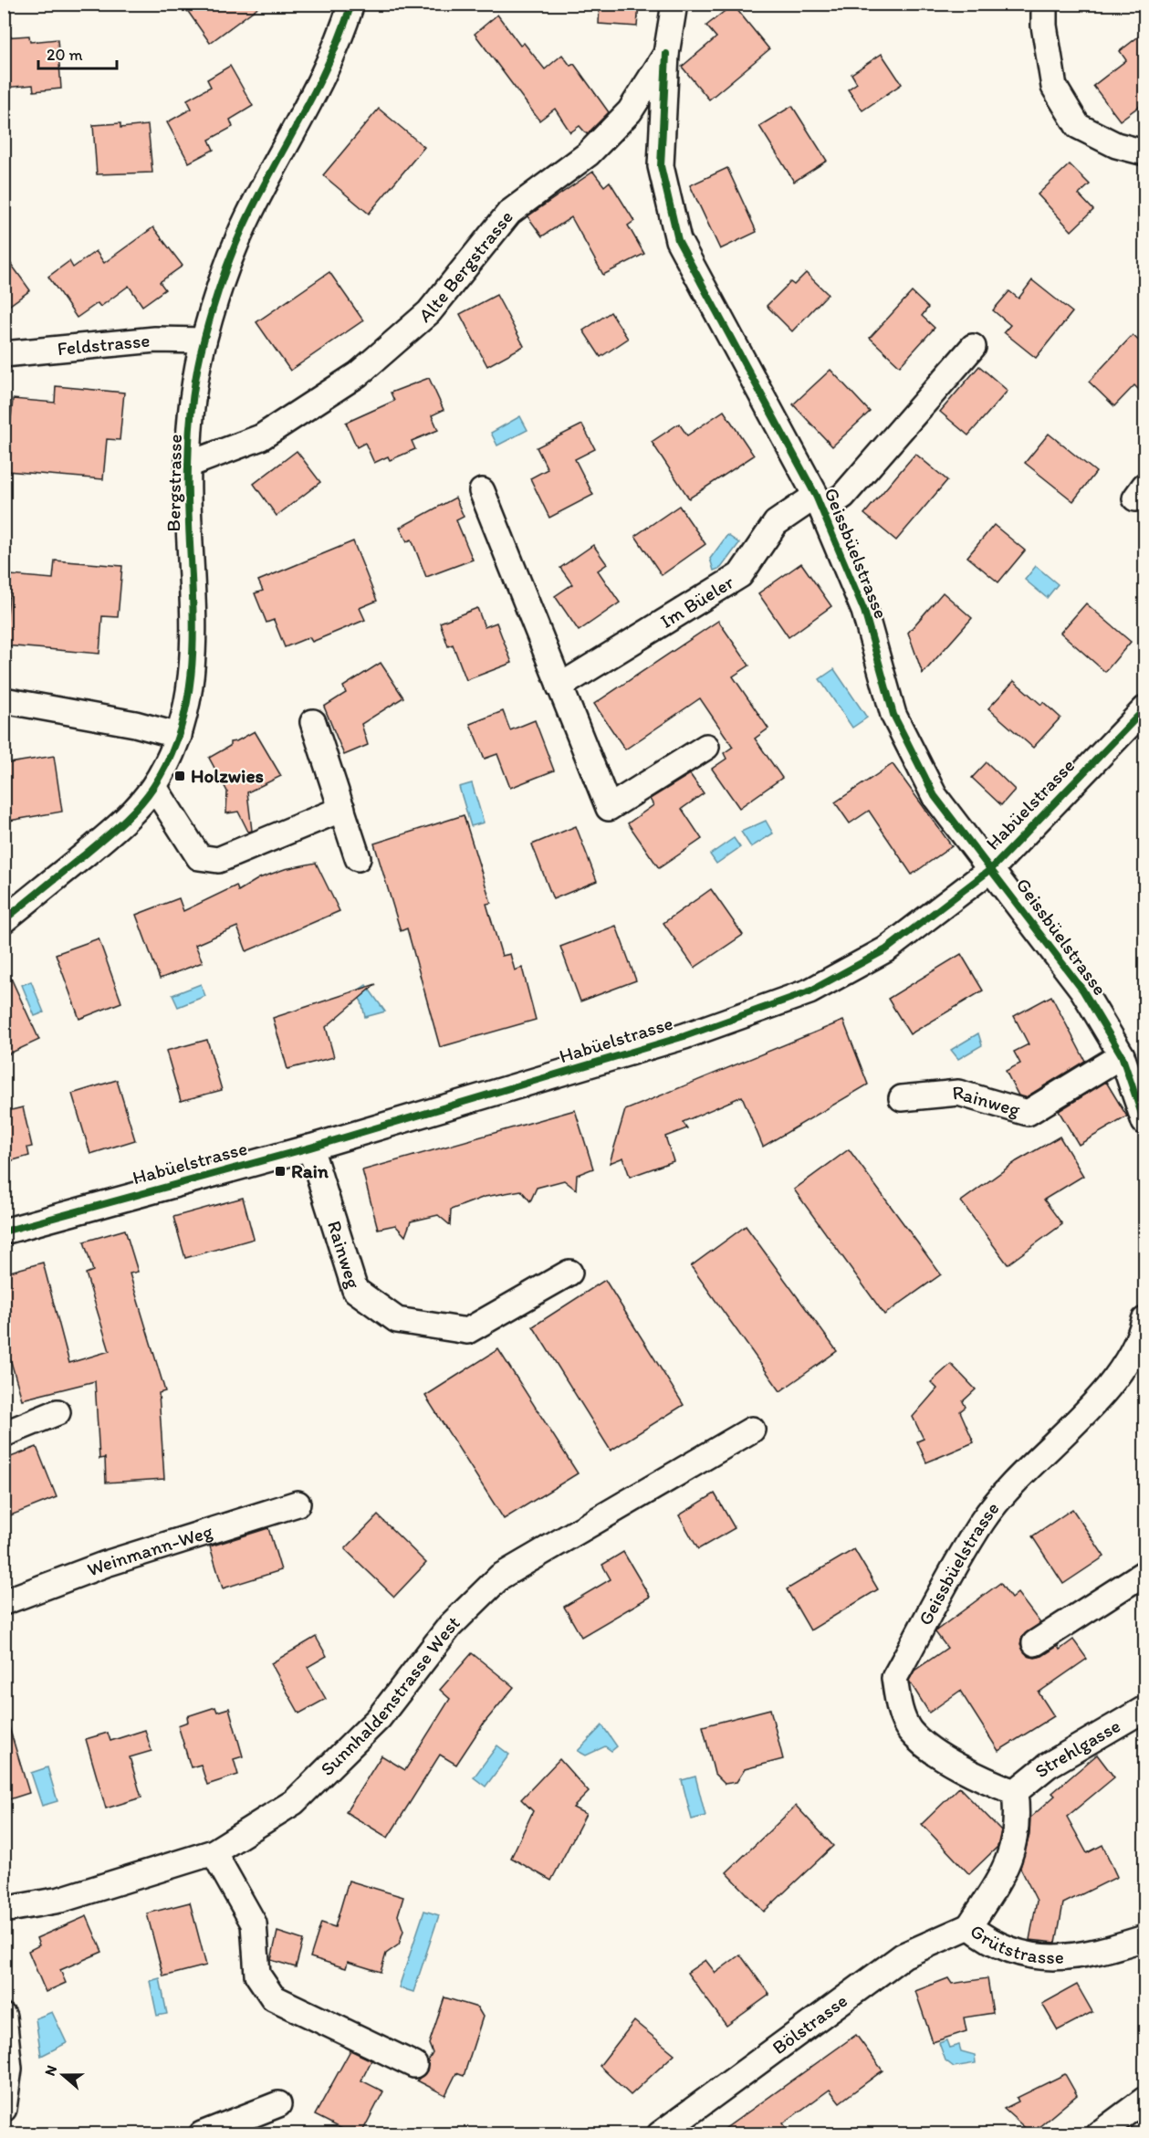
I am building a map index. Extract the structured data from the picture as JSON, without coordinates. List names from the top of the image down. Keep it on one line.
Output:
{"streets":{"street":["Alte Bergstrasse","Feldstrasse","Bergstrasse","Geissbüelstrasse","Im Büeler","Habüelstrasse","Rainweg","Weinmann-Weg","Sunnhaldenstrasse West","Strehlgasse","Grütstrasse","Bölstrasse"]},"crossings":[["Alte Bergstrasse","Bergstrasse"],["Alte Bergstrasse","Geissbüelstrasse"],["Feldstrasse","Bergstrasse"],["Geissbüelstrasse","Im Büeler"],["Geissbüelstrasse","Habüelstrasse"],["Geissbüelstrasse","Rainweg"],["Geissbüelstrasse","Strehlgasse"],["Geissbüelstrasse","Grütstrasse"],["Habüelstrasse","Rainweg"],["Strehlgasse","Grütstrasse"],["Grütstrasse","Bölstrasse"]],"places":{"transit":["Holzwies","Rain"]},"scale_bar":"20 m","north":"left"}
